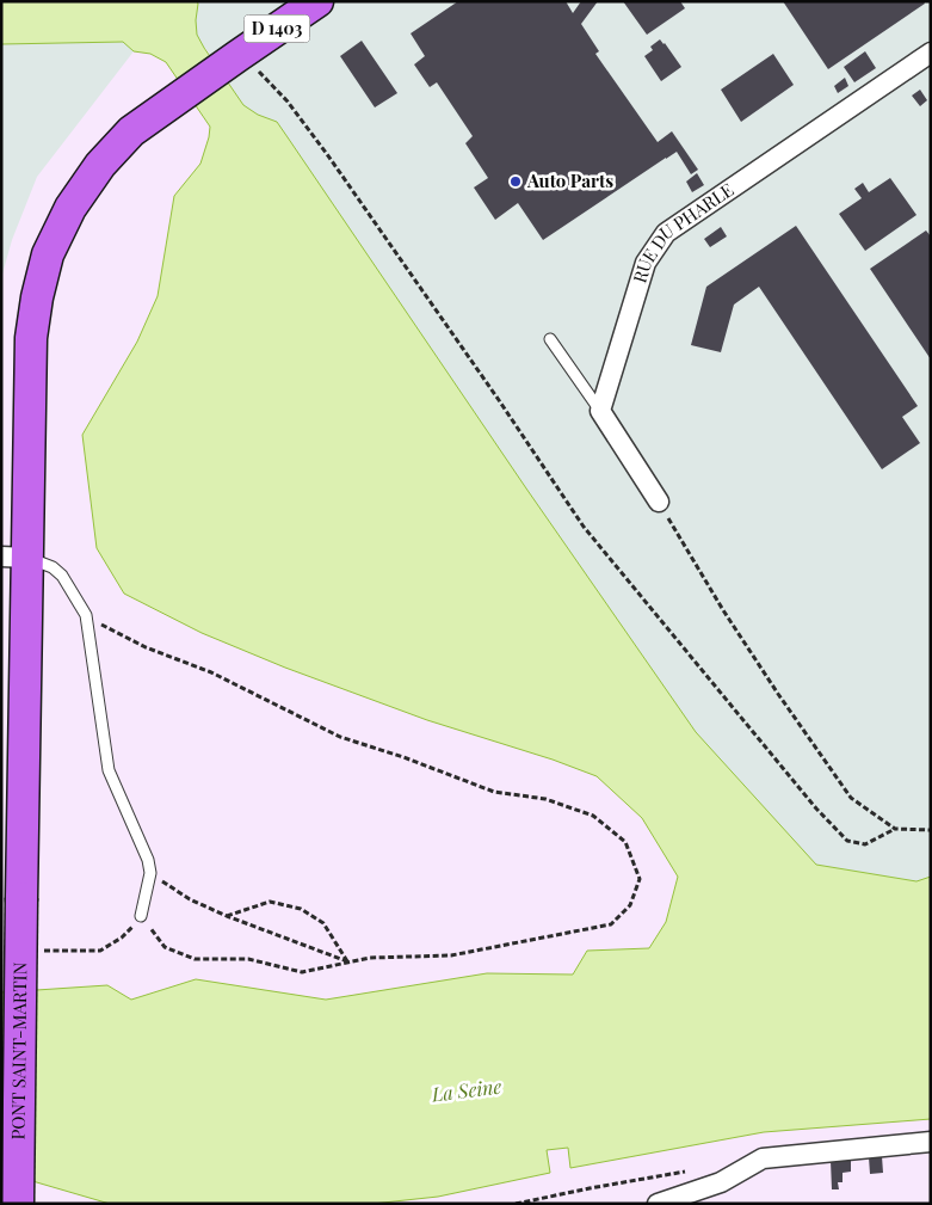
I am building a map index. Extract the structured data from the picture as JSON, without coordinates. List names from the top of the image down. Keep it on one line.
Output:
{"streets":{"main road":["D 1403","PONT SAINT-MARTIN"],"street":["RUE DU PHARLE"]},"crossings":[["D 1403","PONT SAINT-MARTIN"]],"water":["La Seine"],"places":["Auto Parts"]}
